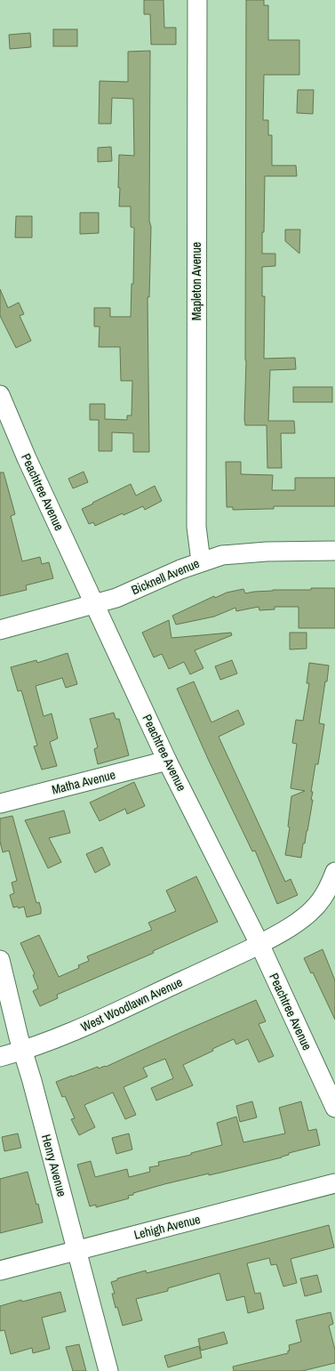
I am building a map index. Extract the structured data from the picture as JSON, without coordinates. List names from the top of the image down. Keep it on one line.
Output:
{"streets":{"street":["Mapleton Avenue","Peachtree Avenue","Bicknell Avenue","Matha Avenue","West Woodlawn Avenue","Henry Avenue","Lehigh Avenue"]},"crossings":[["Mapleton Avenue","Bicknell Avenue"],["Peachtree Avenue","Bicknell Avenue"],["Peachtree Avenue","Matha Avenue"],["Peachtree Avenue","West Woodlawn Avenue"],["West Woodlawn Avenue","Henry Avenue"],["Henry Avenue","Lehigh Avenue"]]}
